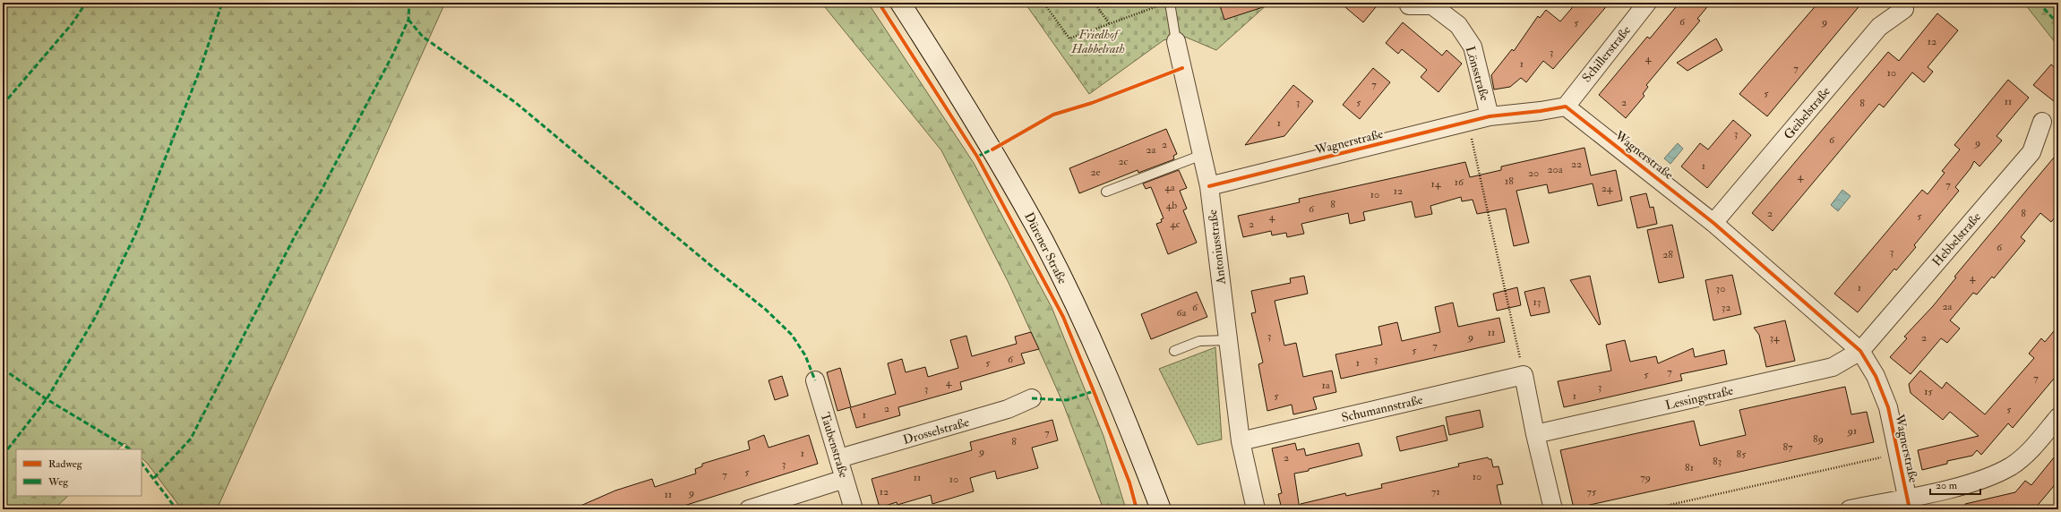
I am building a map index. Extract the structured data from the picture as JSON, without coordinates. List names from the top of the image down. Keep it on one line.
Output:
{"streets":{"main road":["Dürener Straße"],"street":["Schillerstraße","Lönsstraße","Geibelstraße","Wagnerstraße","Hebbelstraße","Antoniusstraße","Lessingstraße","Schumannstraße","Drosselstraße","Taubenstraße"]},"crossings":[["Schillerstraße","Wagnerstraße"],["Lönsstraße","Wagnerstraße"],["Geibelstraße","Wagnerstraße"],["Wagnerstraße","Hebbelstraße"],["Wagnerstraße","Antoniusstraße"],["Wagnerstraße","Lessingstraße"],["Hebbelstraße","Lessingstraße"],["Antoniusstraße","Schumannstraße"],["Drosselstraße","Taubenstraße"]],"parks":["Friedhof Habbelrath"],"house_numbers":["6","9","5","12","3","4","1","7","10","7","5","11","3","5","2","8","1","3","6","9","2","2a","2c","22","1","20a","2e","20","4","18","16","14","7","4a","24","12","10","8","4b","6","2","8","5","4","4c","2","6","3","28","4","1","30","13","2a","6","32","6a","11","3","9","34","2","7","5","6","3","5","1","7","5","7","4","1a","3","3","15","5","1","2","5","1","91","7","89","8","87","9","1","85","2","83","3","81","5","7","10","11","79","10","12","71","75","9","11"],"legend":["Radweg","Weg"],"scale_bar":"20 m"}
